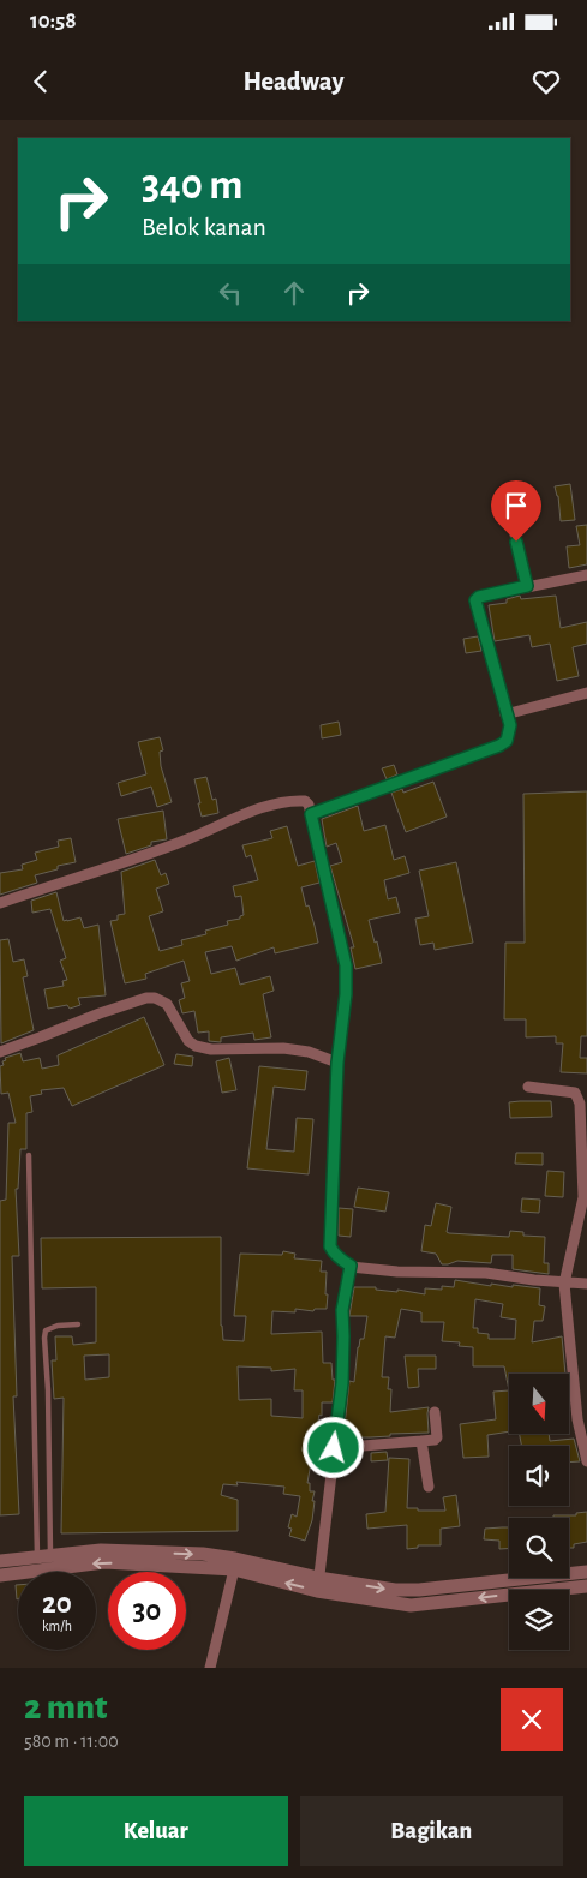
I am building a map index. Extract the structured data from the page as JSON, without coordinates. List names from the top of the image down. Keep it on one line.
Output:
{"north":"bottom","page":{"status":"10:58","header":"Headway","turn":["340 m","Belok kanan"],"speed":"20 km/h","limit":"30","heading":["2 mnt","580 m · 11:00"],"buttons":["Keluar","Bagikan"]}}
